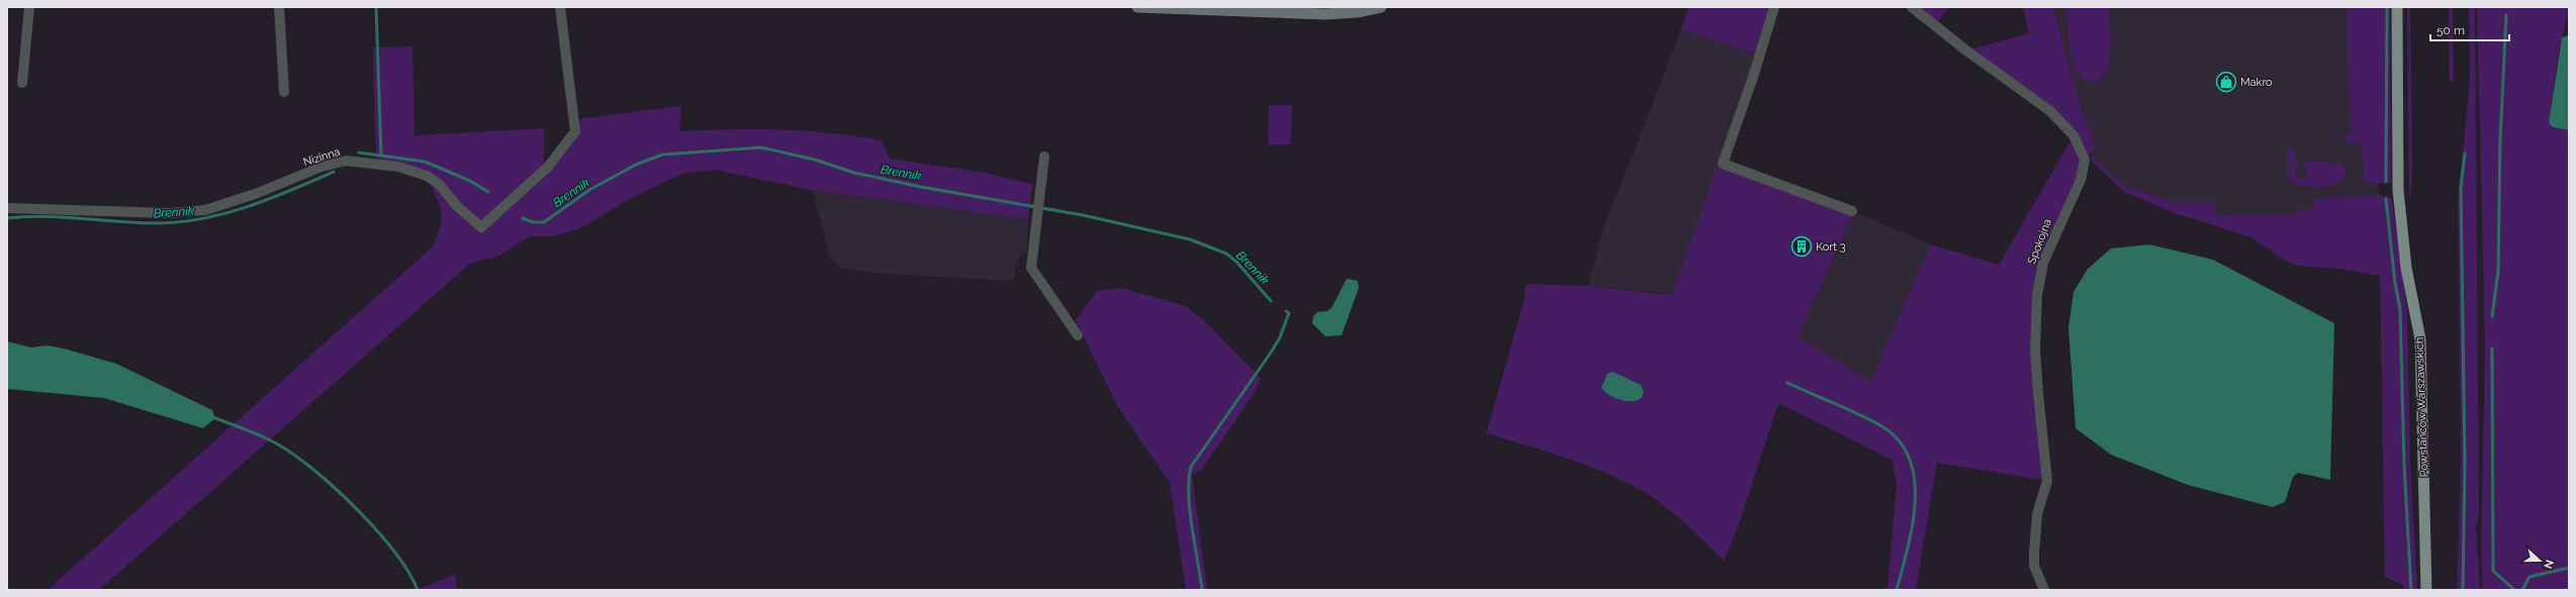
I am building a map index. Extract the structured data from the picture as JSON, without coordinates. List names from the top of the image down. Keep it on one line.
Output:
{"streets":{"main road":["Powstańców Warszawskich"],"street":["Nizinna","Spokojna"]},"water":["Brennik"],"places":{"shop":["Makro"],"building":["Kort 3"]},"scale_bar":"50 m","north":"right"}
